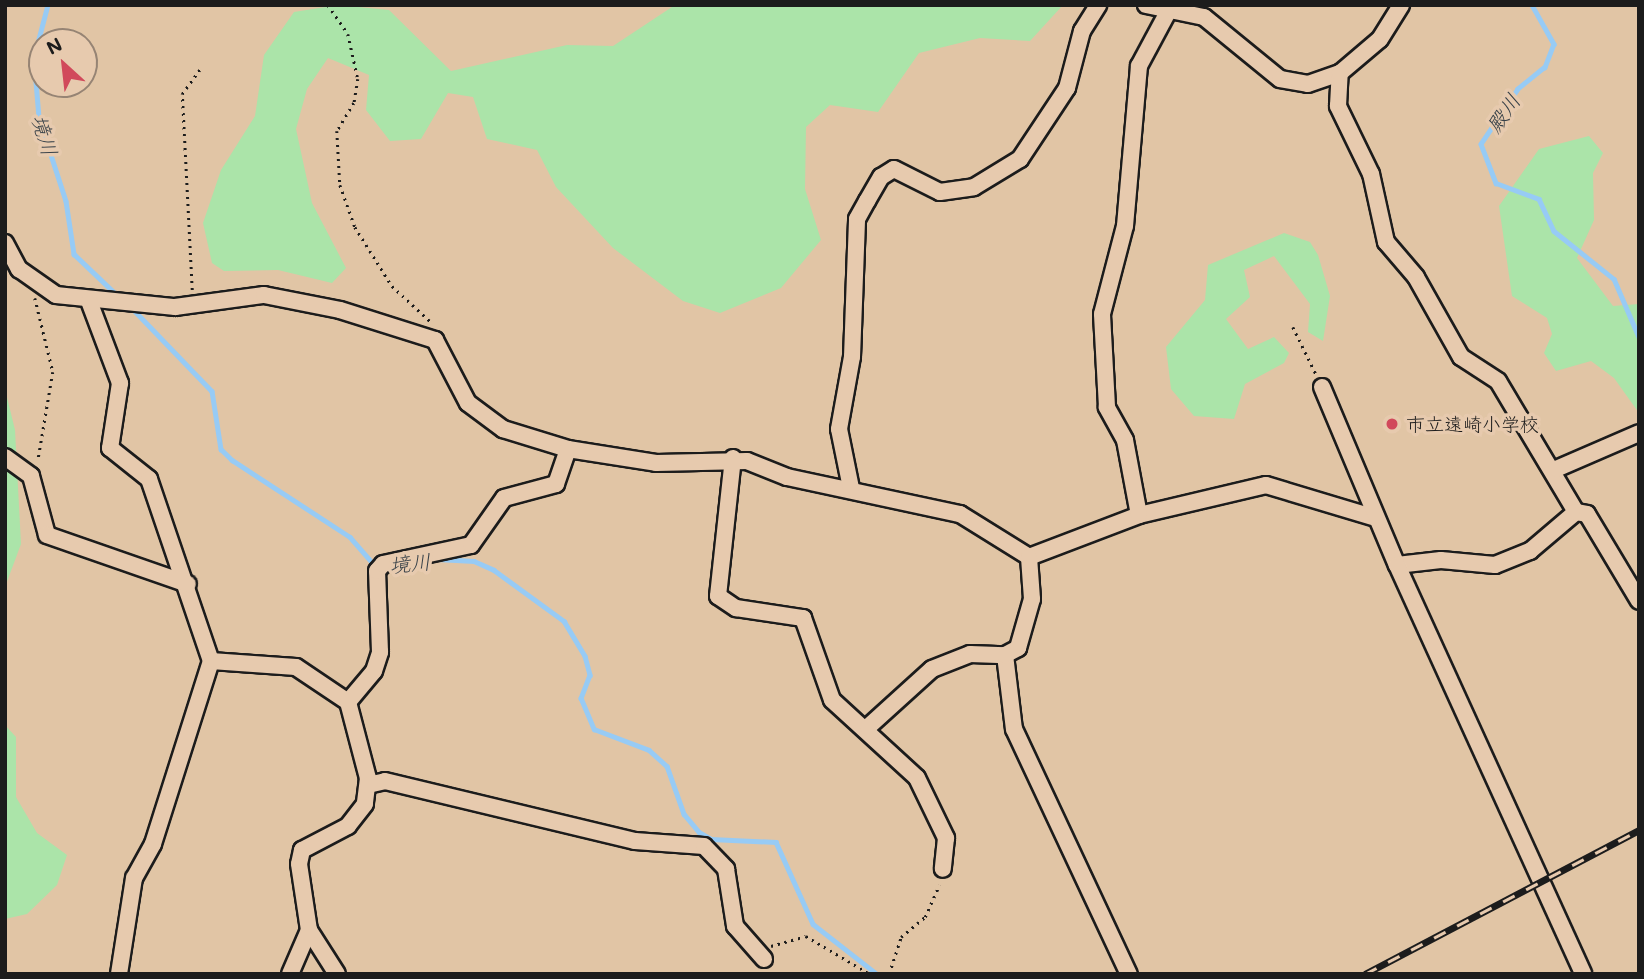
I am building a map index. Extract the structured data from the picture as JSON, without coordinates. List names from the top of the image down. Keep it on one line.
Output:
{"water":["殿川","境川"],"places":["市立遠崎小学校"],"north":"top left"}
